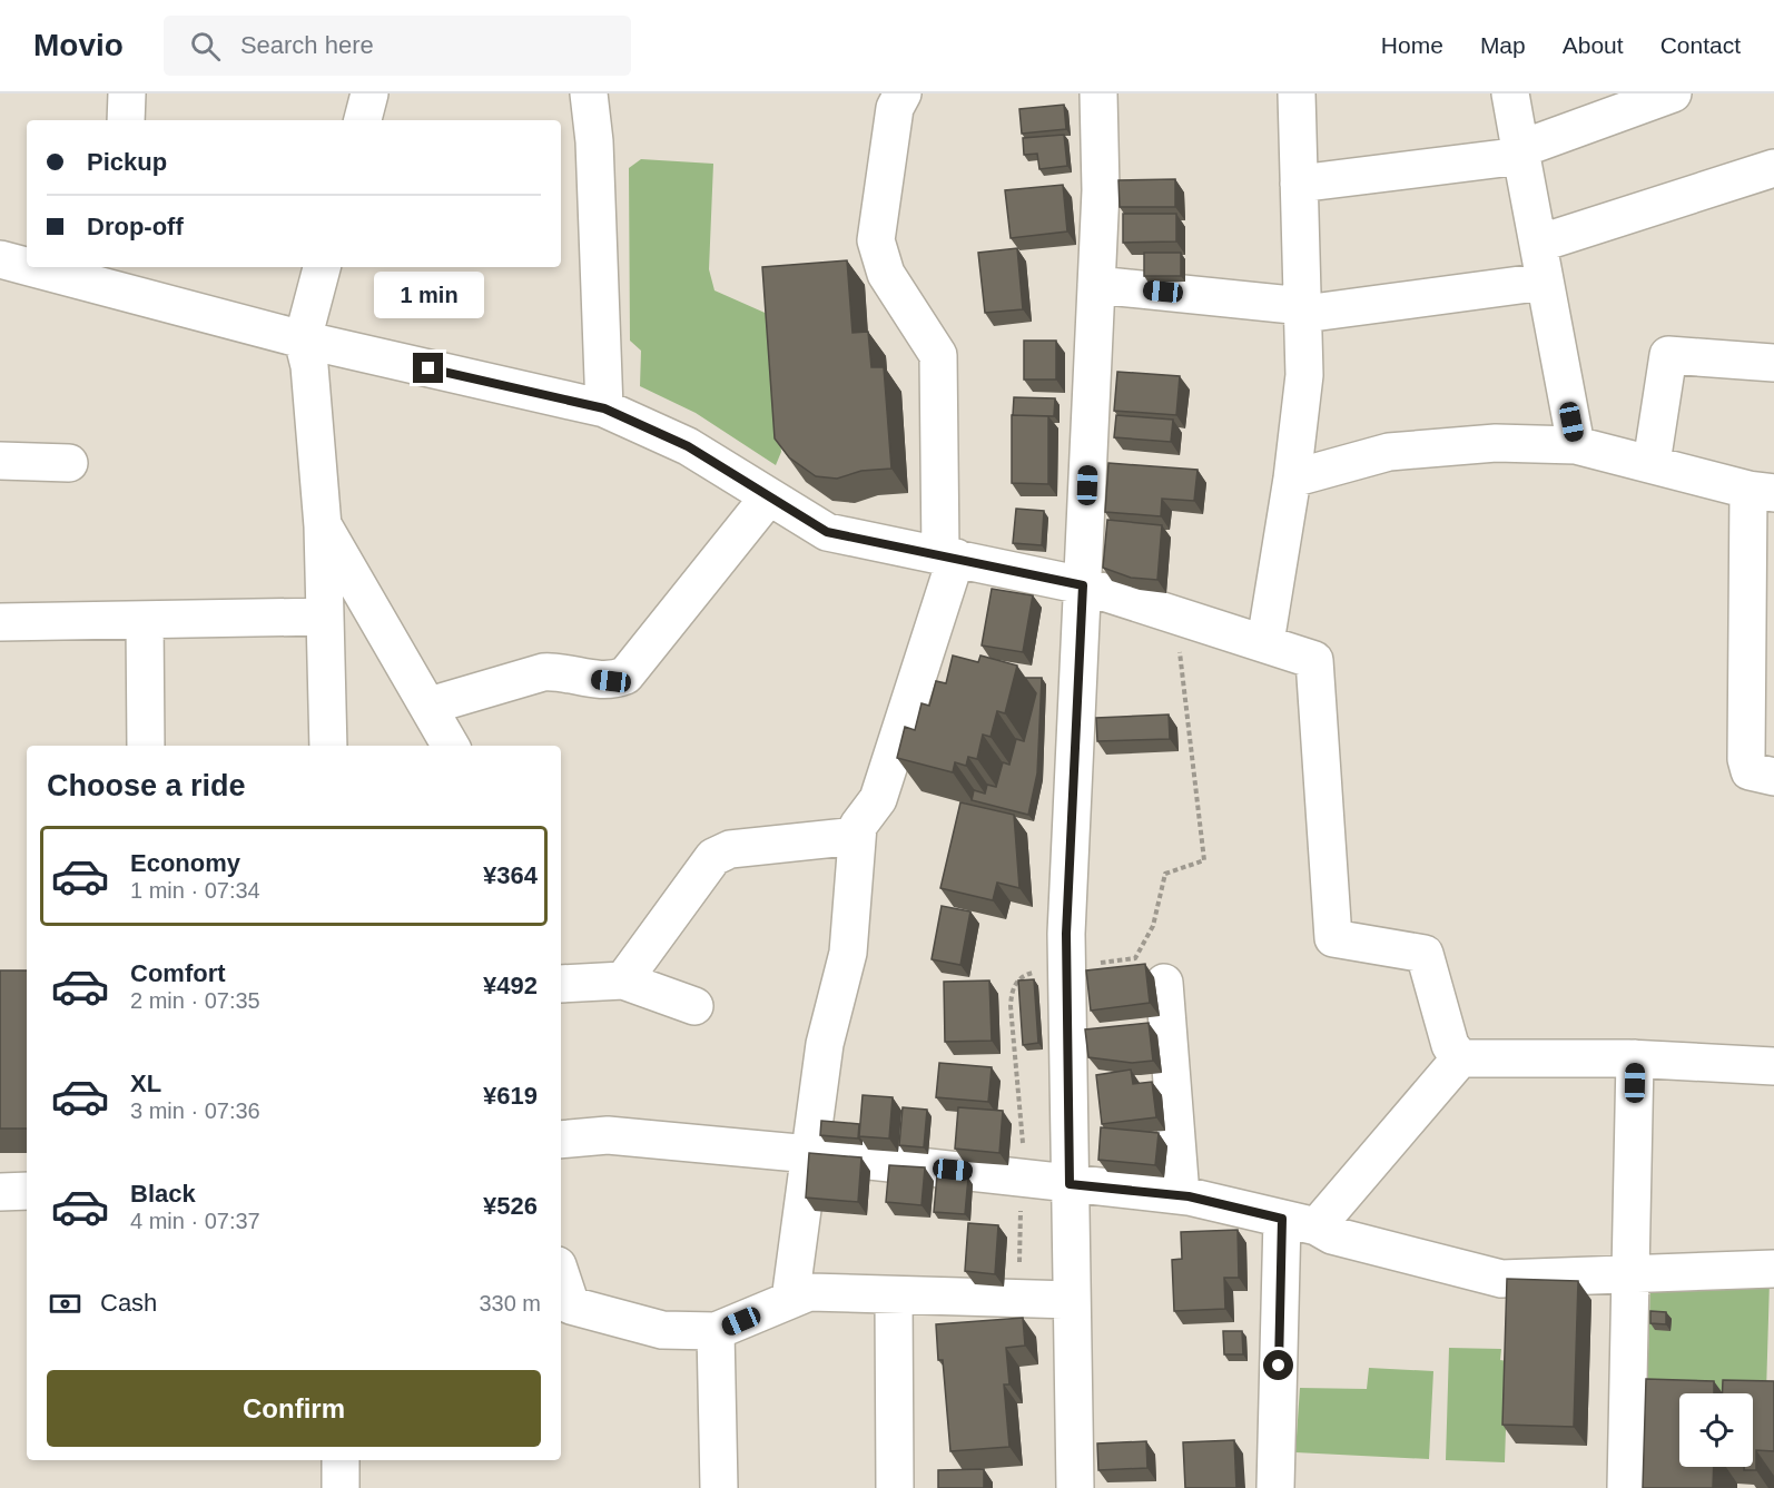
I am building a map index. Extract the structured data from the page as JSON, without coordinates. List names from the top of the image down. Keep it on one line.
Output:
{"page":{"header":"Movio","search":"Search here","nav":["Home","Map","About","Contact"],"banner":["Pickup","Drop-off"],"bubble":"1 min","heading":"Choose a ride","list":[{"name":"Economy","note":"1 min · 07:34","value":"¥364"},{"name":"Comfort","note":"2 min · 07:35","value":"¥492"},{"name":"XL","note":"3 min · 07:36","value":"¥619"},{"name":"Black","note":"4 min · 07:37","value":"¥526"}],"pay":["Cash","330 m"],"buttons":"Confirm"}}
